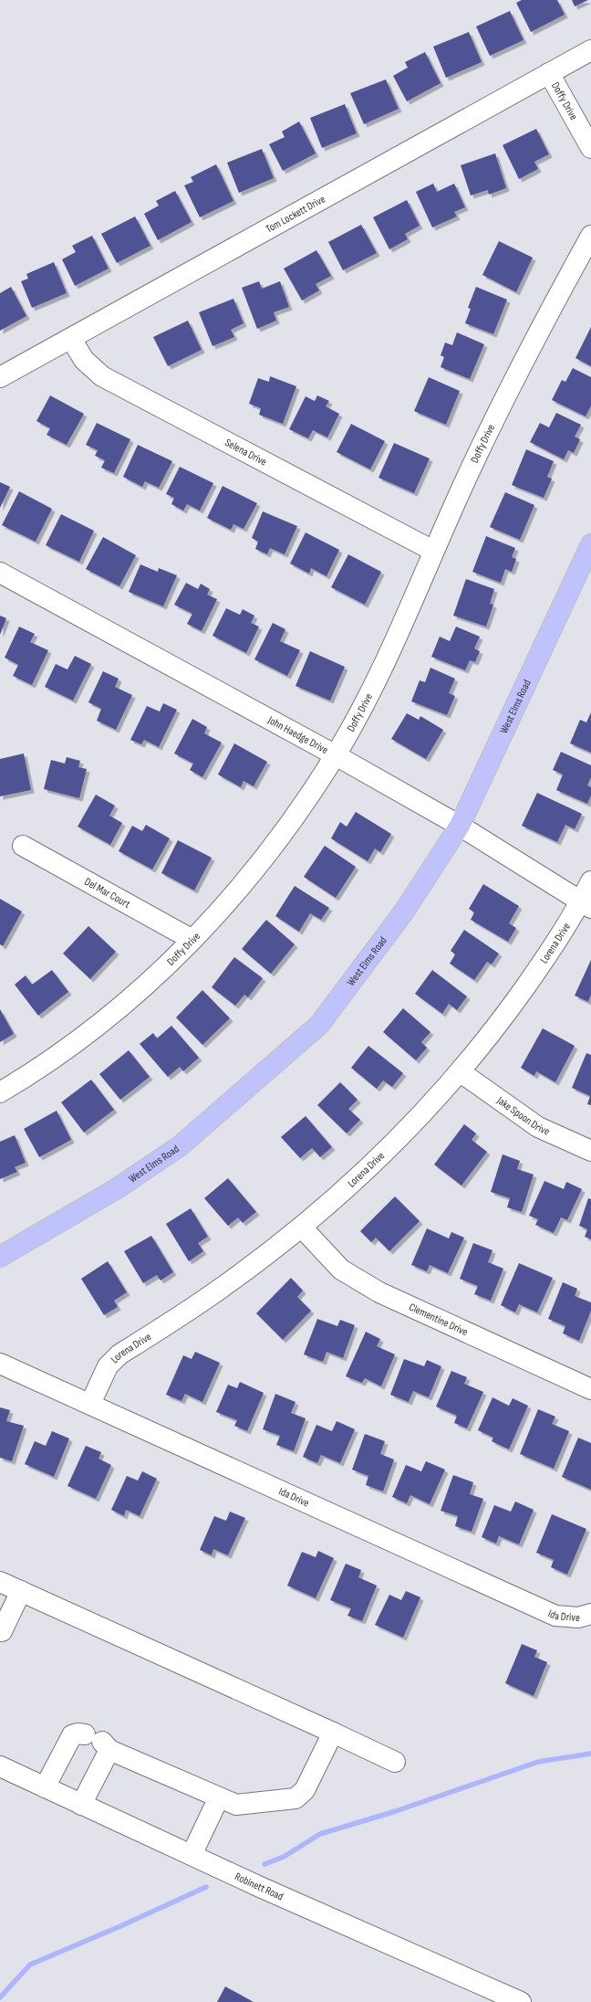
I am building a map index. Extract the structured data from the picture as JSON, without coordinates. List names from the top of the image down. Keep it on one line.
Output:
{"streets":{"main road":["West Elms Road"],"street":["Doffy Drive","Tom Lockett Drive","Selena Drive","John Haedge Drive","Del Mar Court","Lorena Drive","Jake Spoon Drive","Clementine Drive","Ida Drive","Robinett Road"]},"crossings":[["Doffy Drive","Tom Lockett Drive"],["Doffy Drive","Selena Drive"],["Doffy Drive","John Haedge Drive"],["Doffy Drive","Del Mar Court"],["Tom Lockett Drive","Selena Drive"],["West Elms Road","John Haedge Drive"],["John Haedge Drive","Lorena Drive"],["Lorena Drive","Jake Spoon Drive"],["Lorena Drive","Clementine Drive"],["Lorena Drive","Ida Drive"]]}
